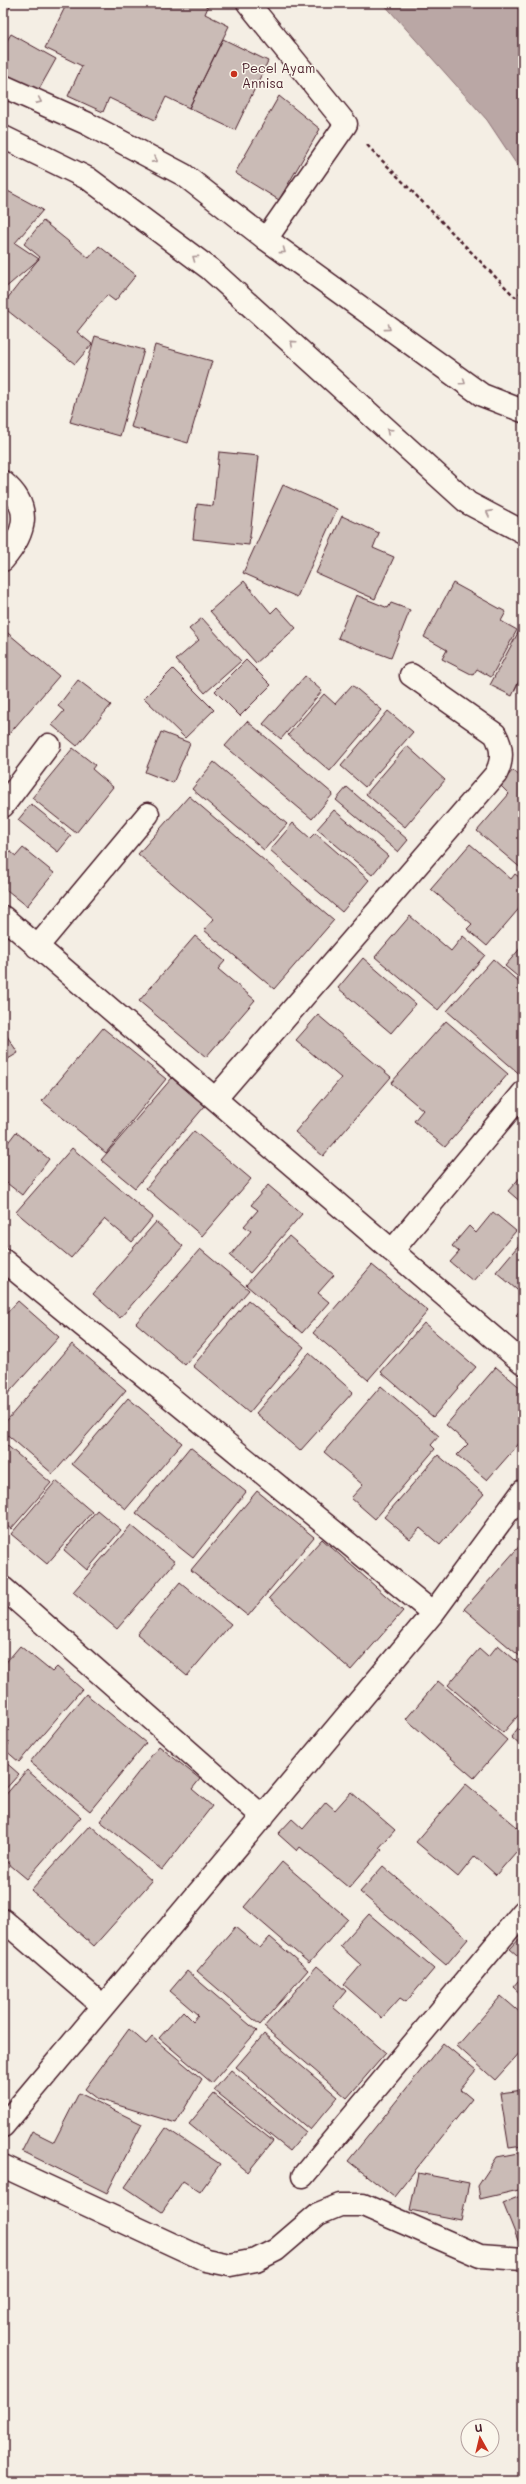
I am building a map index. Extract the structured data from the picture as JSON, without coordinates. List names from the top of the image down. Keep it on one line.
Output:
{"places":["Pecel Ayam Annisa"],"north":"top"}
